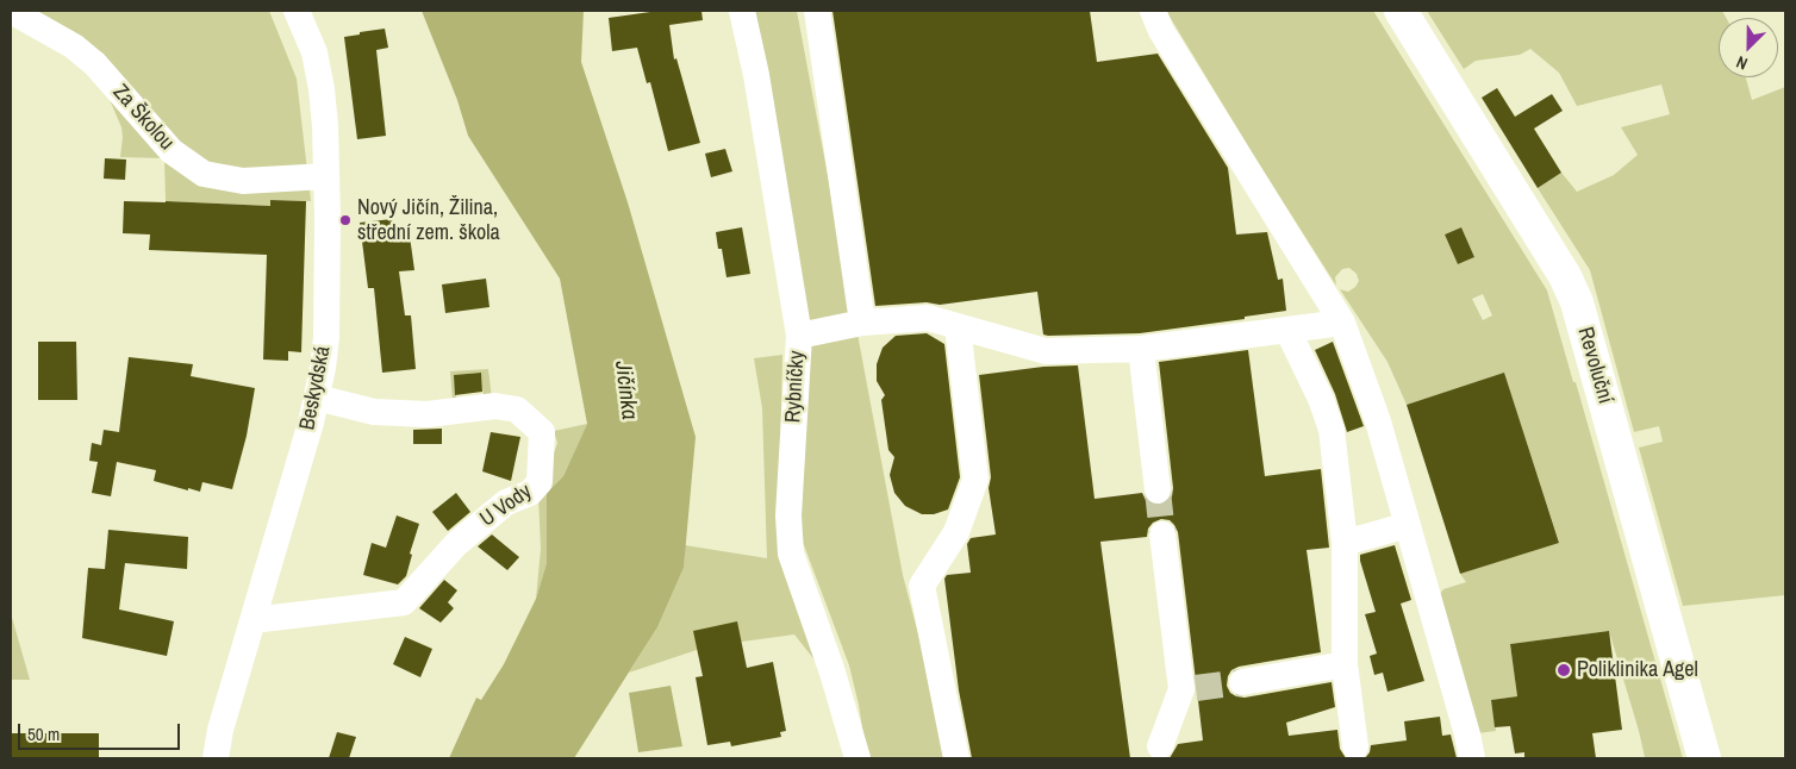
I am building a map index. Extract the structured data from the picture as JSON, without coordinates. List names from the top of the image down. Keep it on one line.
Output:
{"streets":{"main road":["Revoluční"],"street":["Za Školou","Rybníčky","Beskydská","U Vody"]},"crossings":[["Za Školou","Beskydská"],["Beskydská","U Vody"]],"water":["Jičínka"],"places":["Nový Jičín, Žilina, střední zem. škola","Poliklinika Agel"],"scale_bar":"50 m","north":"bottom left"}
